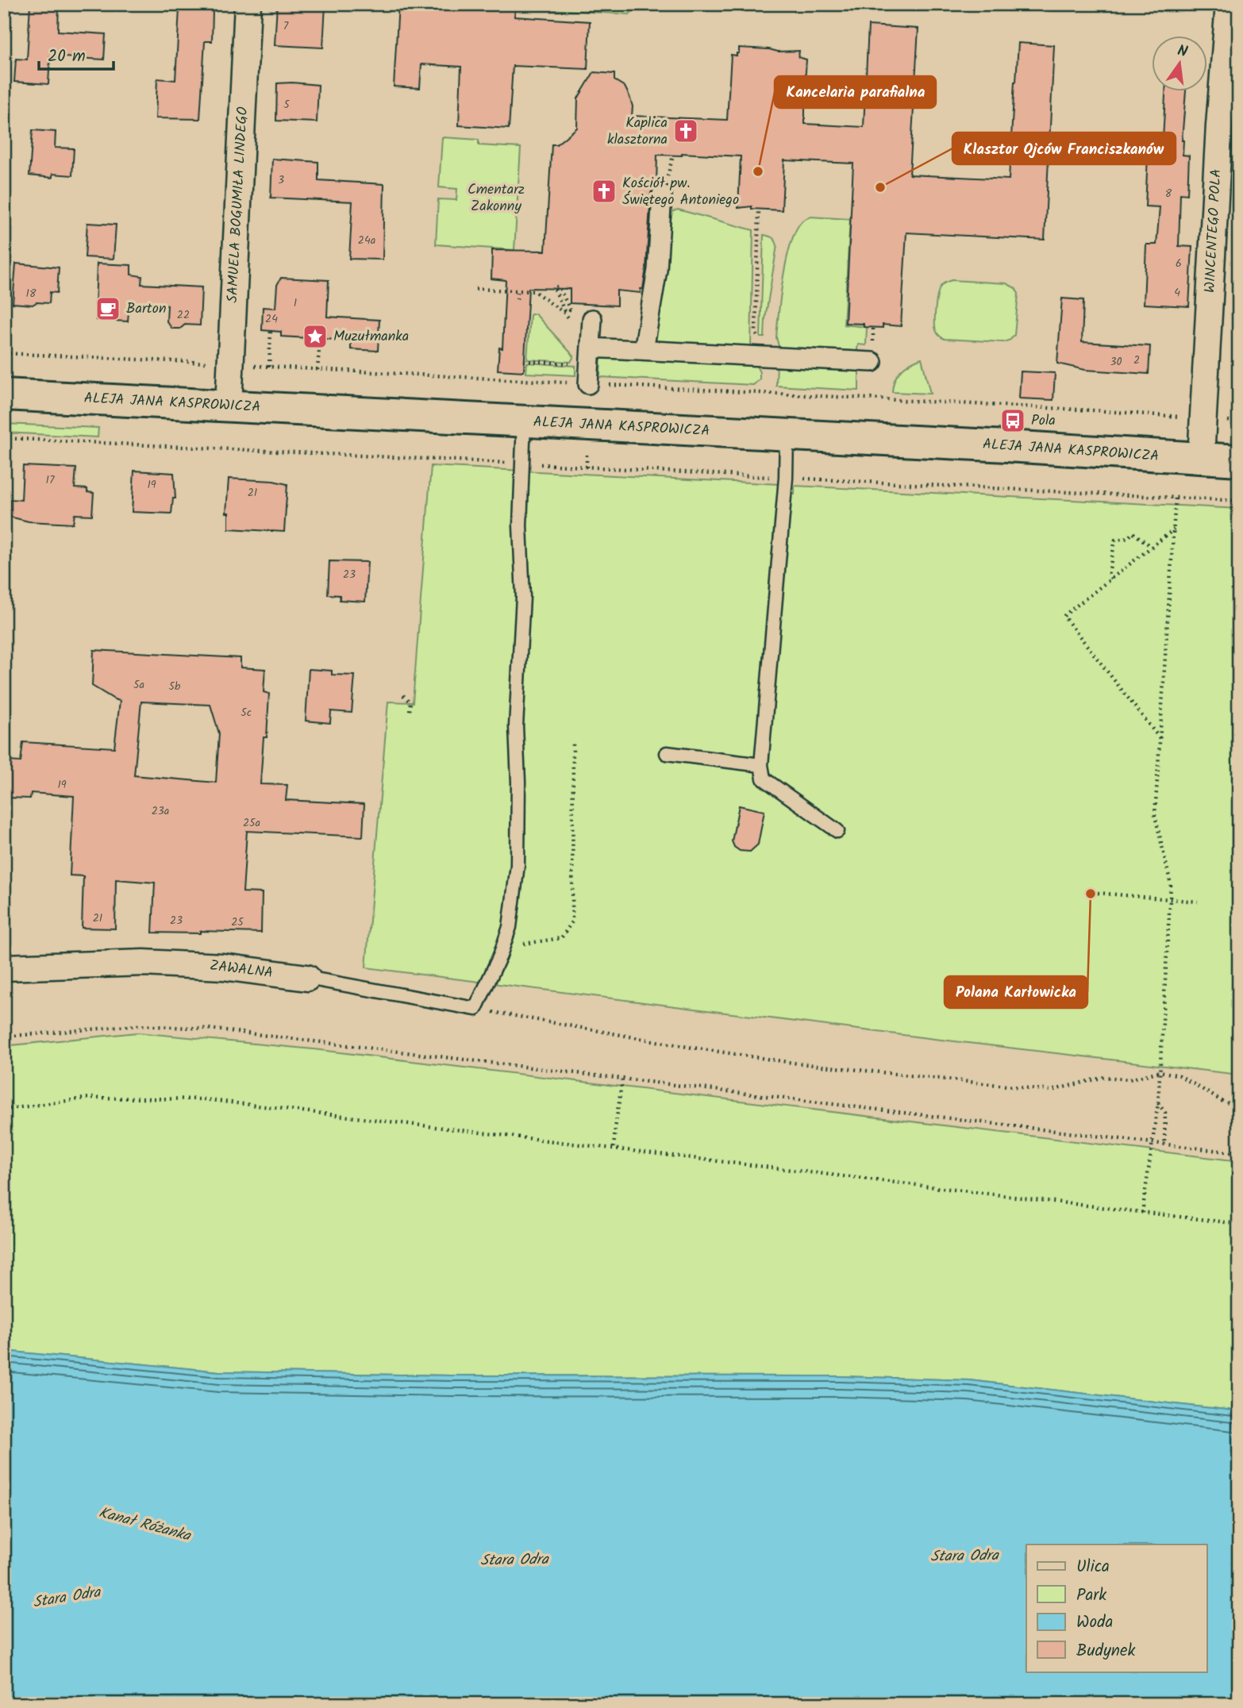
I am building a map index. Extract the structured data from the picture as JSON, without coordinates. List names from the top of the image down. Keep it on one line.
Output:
{"streets":{"street":["SAMUELA BOGUMIŁA LINDEGO","WINCENTEGO POLA","ALEJA JANA KASPROWICZA","ZAWALNA"]},"crossings":[["SAMUELA BOGUMIŁA LINDEGO","ALEJA JANA KASPROWICZA"],["WINCENTEGO POLA","ALEJA JANA KASPROWICZA"]],"water":["Kanał Różanka","Stara Odra"],"parks":["Cmentarz Zakonny"],"places":{"church":["Kaplica klasztorna","Kościół pw. Świętego Antoniego"],"other":["Kancelaria parafialna","Klasztor Ojców Franciszkanów","Polana Karłowicka"],"cafe":["Barton"],"place":["Muzułmanka"],"bus stop":["Pola"]},"house_numbers":["7","5","3","8","24a","6","4","18","1","22","24","2","30","17","19","21","23","5a","5b","5c","19","23a","25a","21","23","25"],"legend":["Ulica","Park","Woda","Budynek"],"scale_bar":"20 m","north":"top"}
